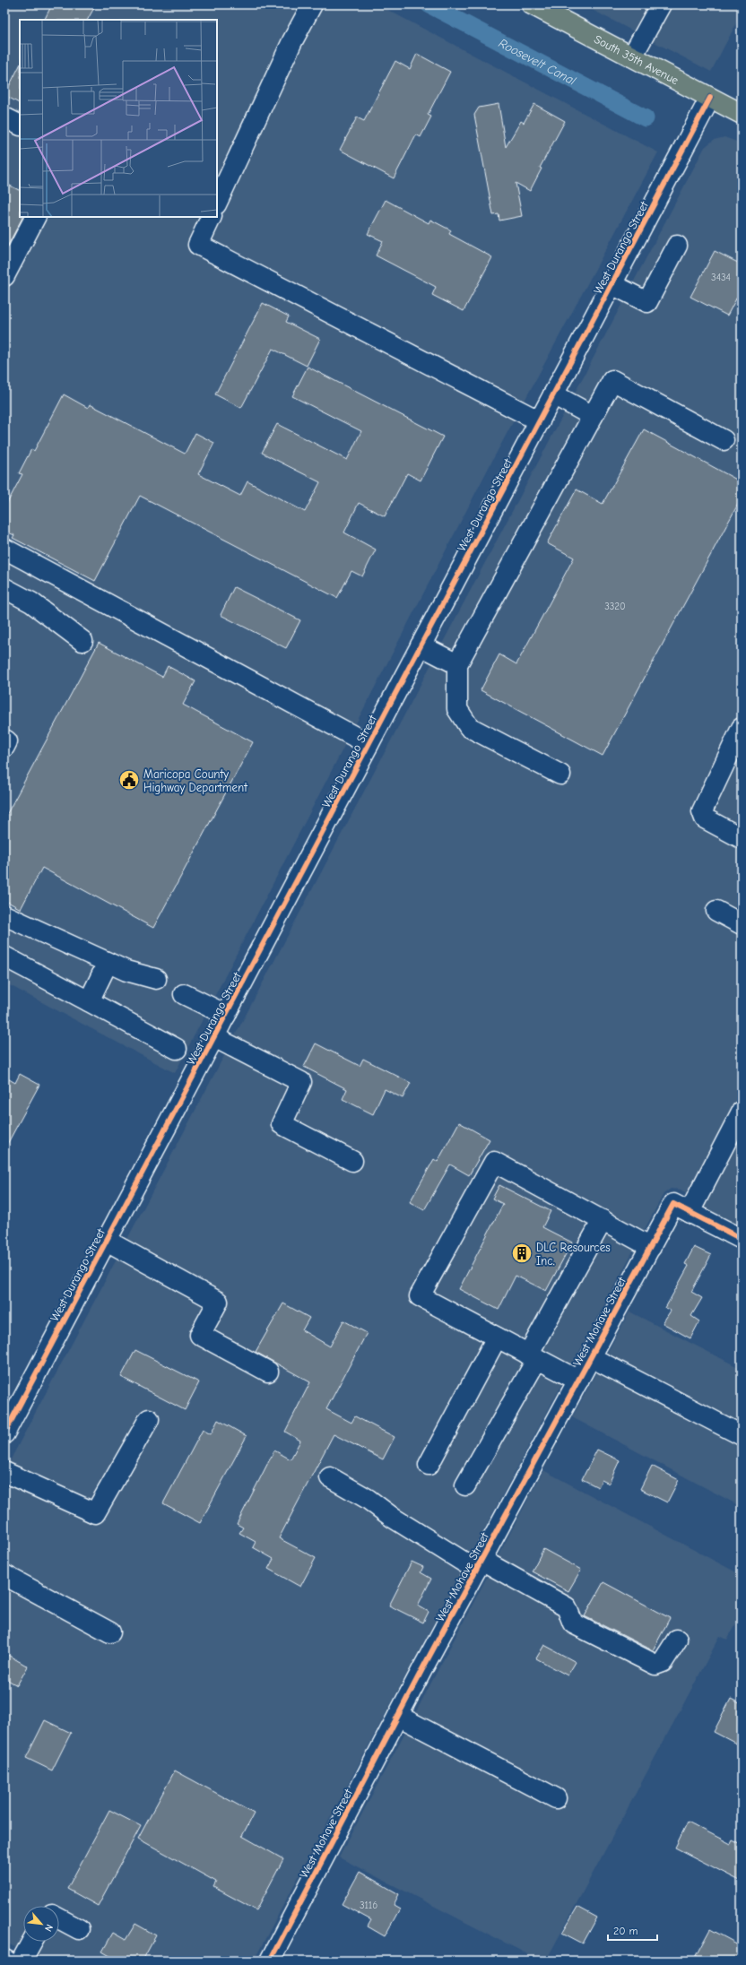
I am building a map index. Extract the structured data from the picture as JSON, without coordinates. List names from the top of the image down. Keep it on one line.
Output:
{"streets":{"main road":["South 35th Avenue"],"street":["West Durango Street","West Mohave Street"]},"crossings":[["South 35th Avenue","West Durango Street"]],"water":["Roosevelt Canal"],"places":{"public building":["Maricopa County Highway Department"],"building":["DLC Resources Inc."]},"house_numbers":["3434","3320","3116"],"scale_bar":"20 m","north":"bottom right"}
